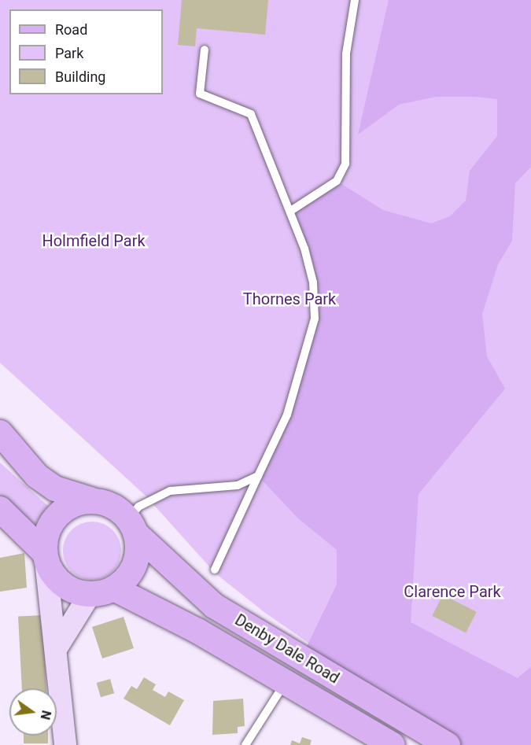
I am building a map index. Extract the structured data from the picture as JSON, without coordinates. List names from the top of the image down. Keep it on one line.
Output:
{"streets":{"main road":["Denby Dale Road"]},"parks":["Holmfield Park","Thornes Park","Clarence Park"],"legend":["Road","Park","Building"],"north":"right"}
